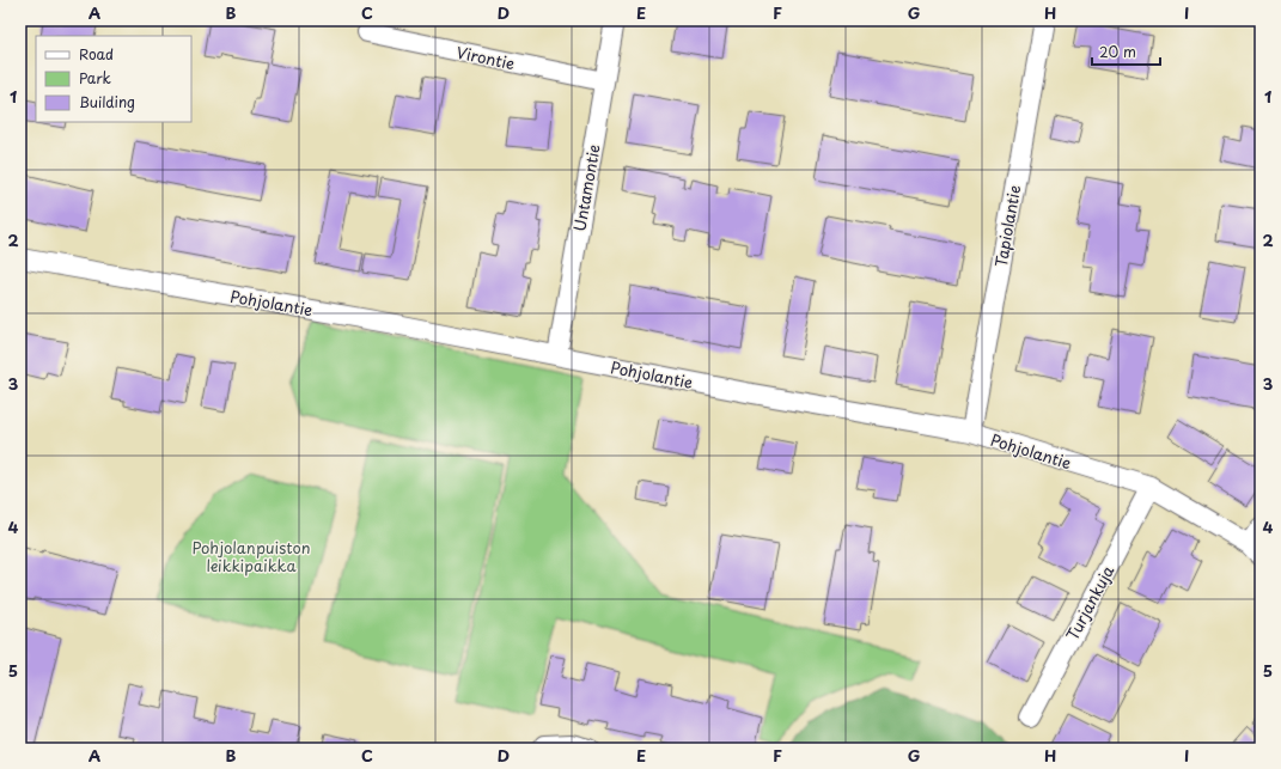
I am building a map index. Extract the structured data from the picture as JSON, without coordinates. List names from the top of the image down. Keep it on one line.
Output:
{"streets":{"street":["Virontie","Untamontie","Tapiolantie","Pohjolantie","Turjankuja"]},"crossings":[["Virontie","Untamontie"],["Untamontie","Pohjolantie"],["Tapiolantie","Pohjolantie"],["Pohjolantie","Turjankuja"]],"parks":["Pohjolanpuiston leikkipaikka"],"legend":["Road","Park","Building"],"scale_bar":"20 m","grid":{"columns":["A","B","C","D","E","F","G","H","I"],"rows":["1","2","3","4","5"]}}
